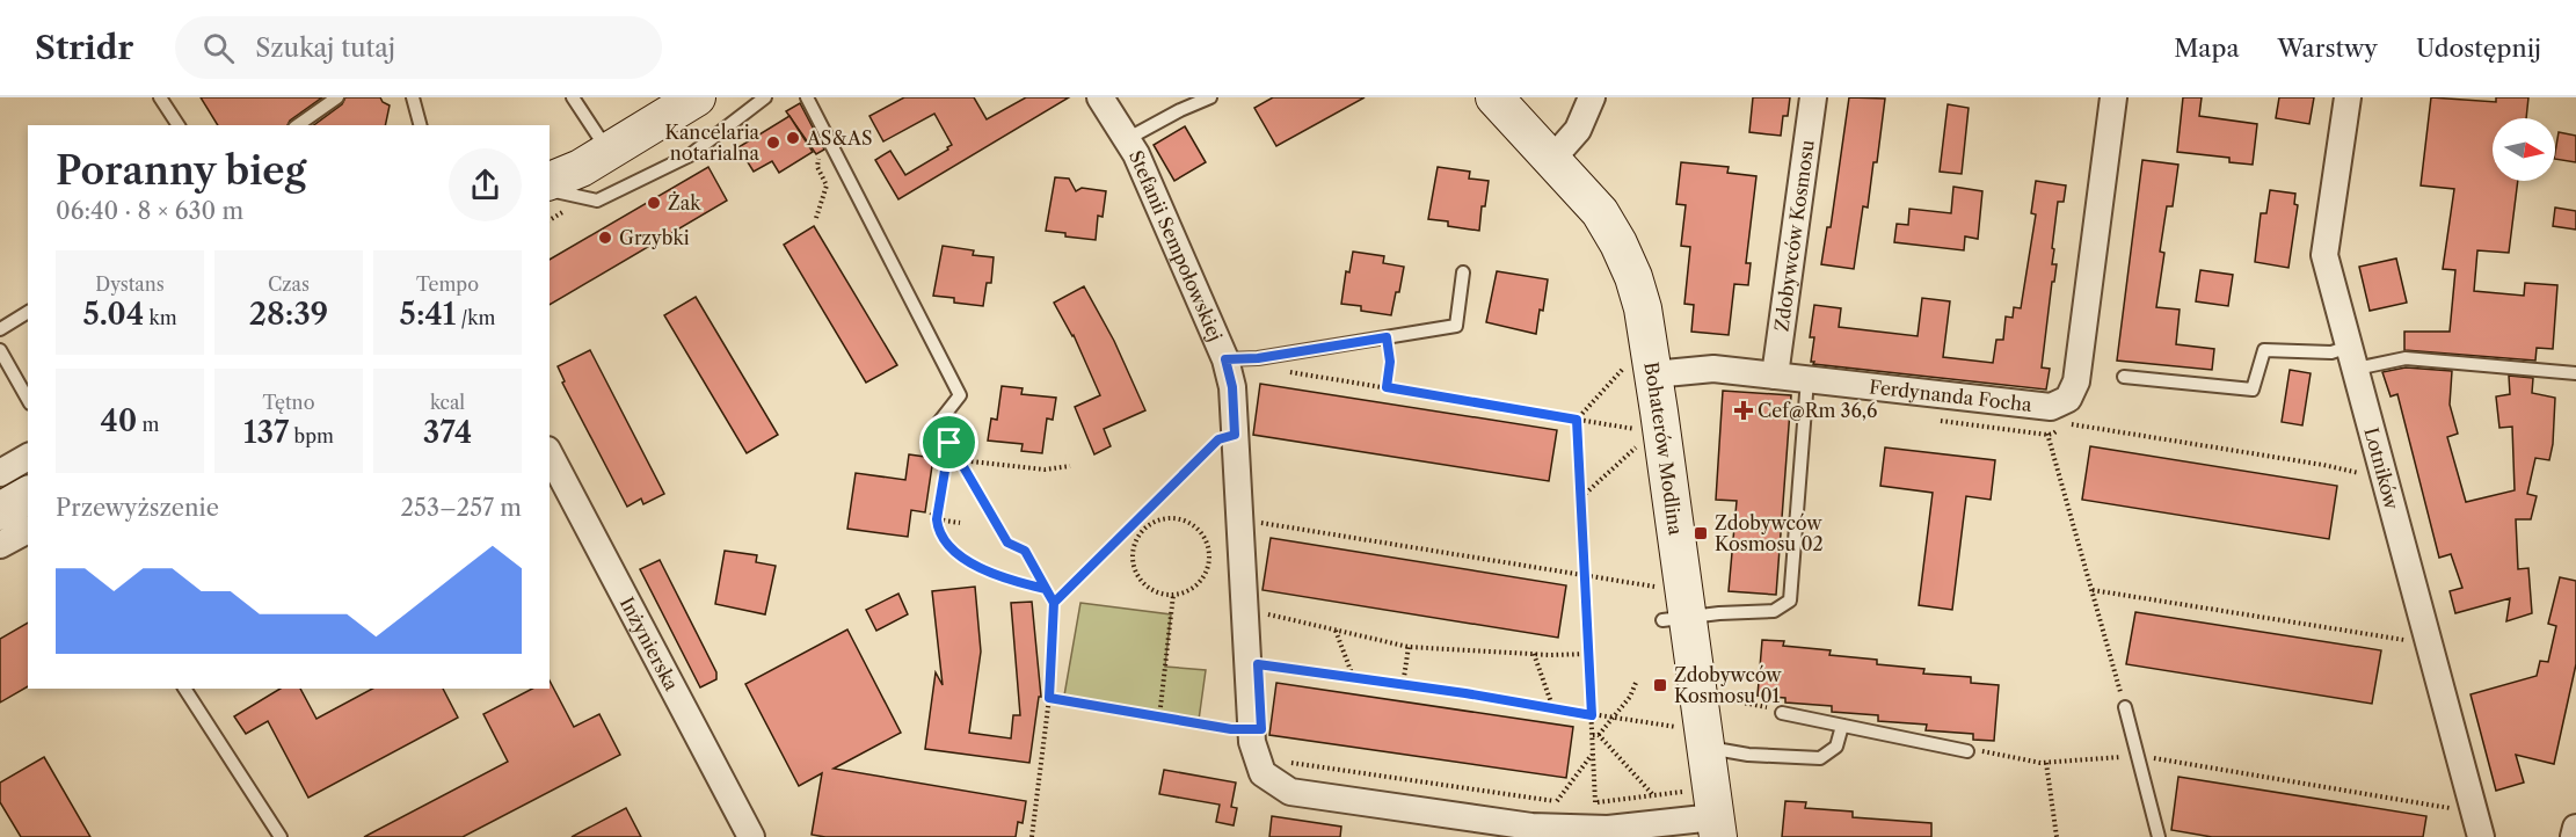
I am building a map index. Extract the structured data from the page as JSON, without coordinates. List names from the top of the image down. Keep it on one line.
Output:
{"streets":{"main road":["Bohaterów Modlina"],"street":["Zdobywców Kosmosu","Stefanii Sempołowskiej","Ferdynanda Focha","Lotników","Inżynierska"]},"crossings":[["Zdobywców Kosmosu","Ferdynanda Focha"],["Stefanii Sempołowskiej","Bohaterów Modlina"],["Ferdynanda Focha","Bohaterów Modlina"]],"places":{"other":["AS&AS","Kancelaria notarialna","Żak","Grzybki"],"health":["Cef@Rm 36,6"],"transit":["Zdobywców Kosmosu 02","Zdobywców Kosmosu 01"]},"north":"right","page":{"header":"Stridr","search":"Szukaj tutaj","nav":["Mapa","Warstwy","Udostępnij"],"heading":["Poranny bieg","06:40 · 8 × 630 m"],"stats":[["Dystans","5.04 km"],["Czas","28:39"],["Tempo","5:41 /km"],["40 m"],["Tętno","137 bpm"],["kcal","374"]],"chart":["Przewyższenie","253–257 m"]}}
